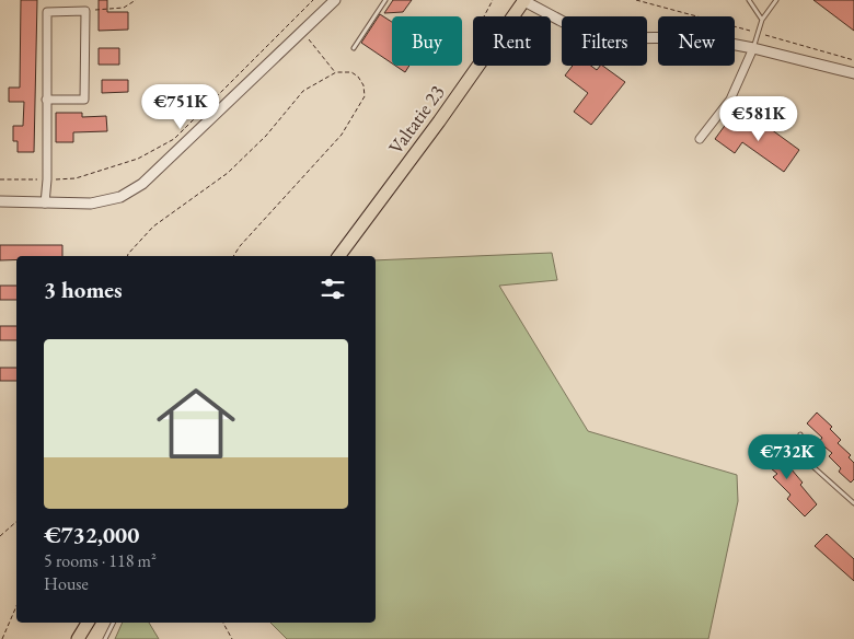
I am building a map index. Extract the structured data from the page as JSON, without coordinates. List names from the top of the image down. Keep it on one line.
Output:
{"streets":{"highway":["Valtatie 23"]},"page":{"chip":["Buy","Rent","Filters","New"],"price":["€751K","€581K","€732K"],"heading":"3 homes","list":[{"name":"€732,000","note":"5 rooms · 118 m² · House"}]}}
